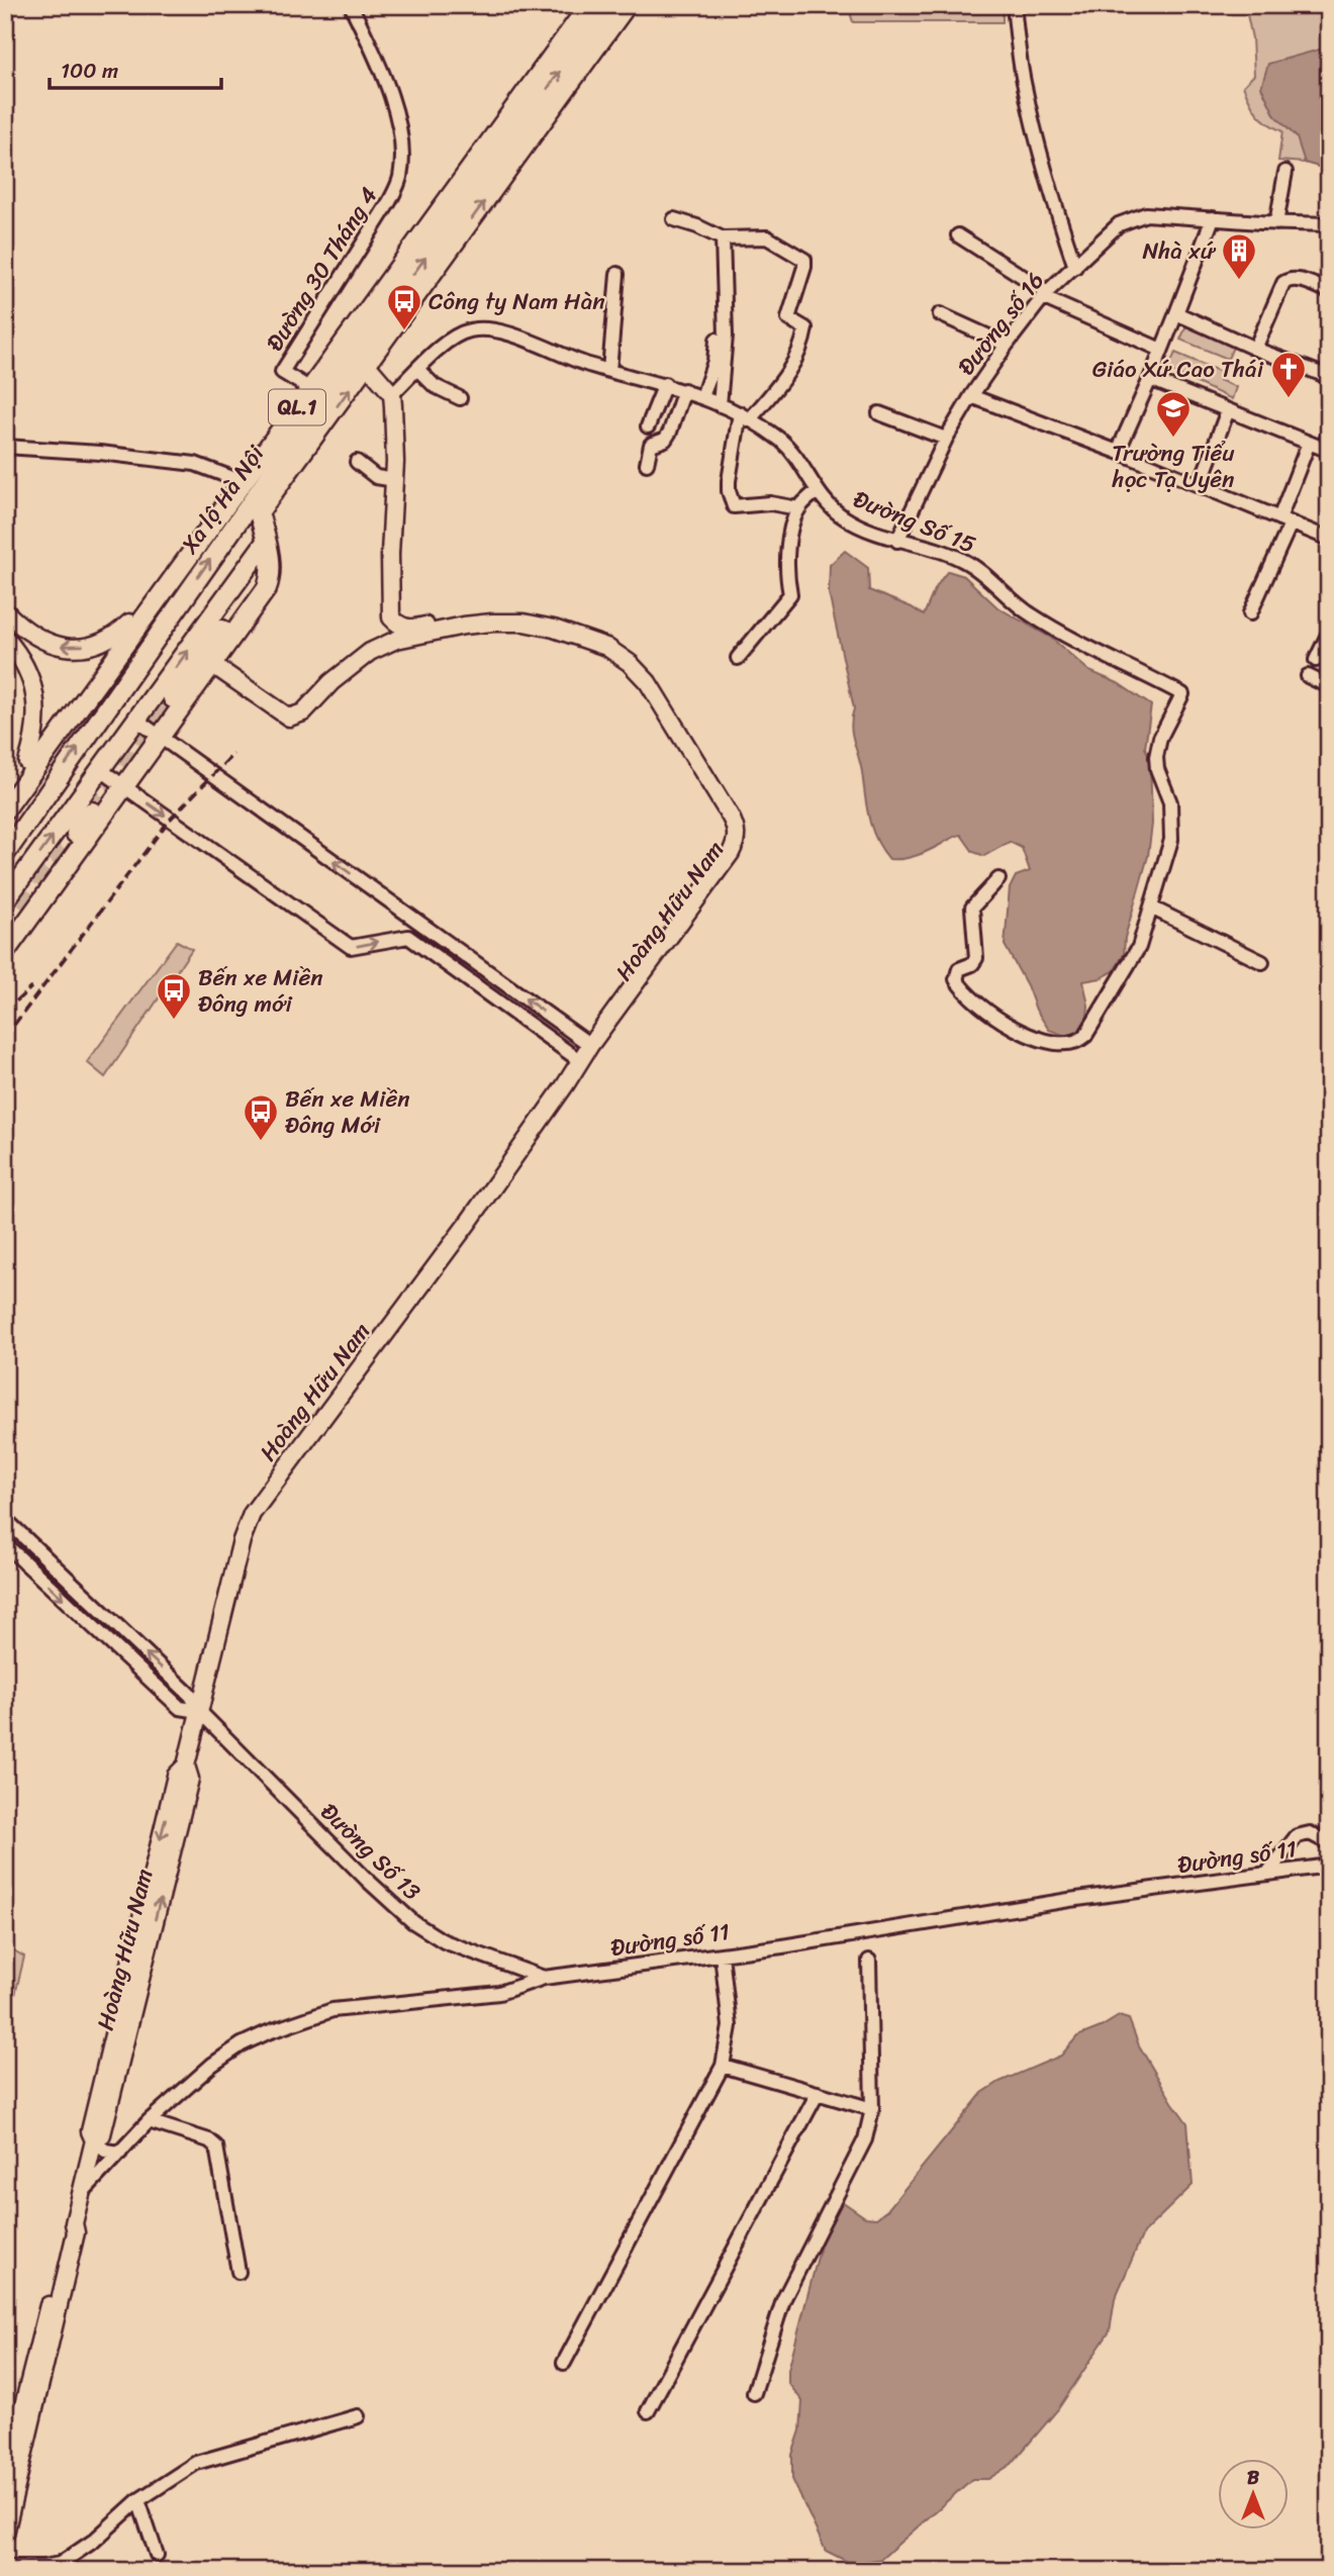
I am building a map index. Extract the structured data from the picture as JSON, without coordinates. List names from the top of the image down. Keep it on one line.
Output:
{"streets":{"highway":["QL.1","Xa lộ Hà Nội"],"main road":["Hoàng Hữu Nam"],"street":["Đường 30 Tháng 4","Đường số 16","Đường Số 15","Đường Số 13","Đường số 11"]},"crossings":[["Đường 30 Tháng 4","Xa lộ Hà Nội"],["Đường số 16","Đường Số 15"],["Xa lộ Hà Nội","Hoàng Hữu Nam"],["Đường Số 15","Hoàng Hữu Nam"],["Hoàng Hữu Nam","Đường Số 13"],["Hoàng Hữu Nam","Đường số 11"],["Đường Số 13","Đường số 11"]],"places":{"building":["Nhà xứ"],"bus stop":["Công ty Nam Hàn","Bến xe Miền Đông mới","Bến xe Miền Đông Mới"],"church":["Giáo Xứ Cao Thái"],"school or university":["Trường Tiểu học Tạ Uyên"]},"scale_bar":"100 m","north":"top"}
